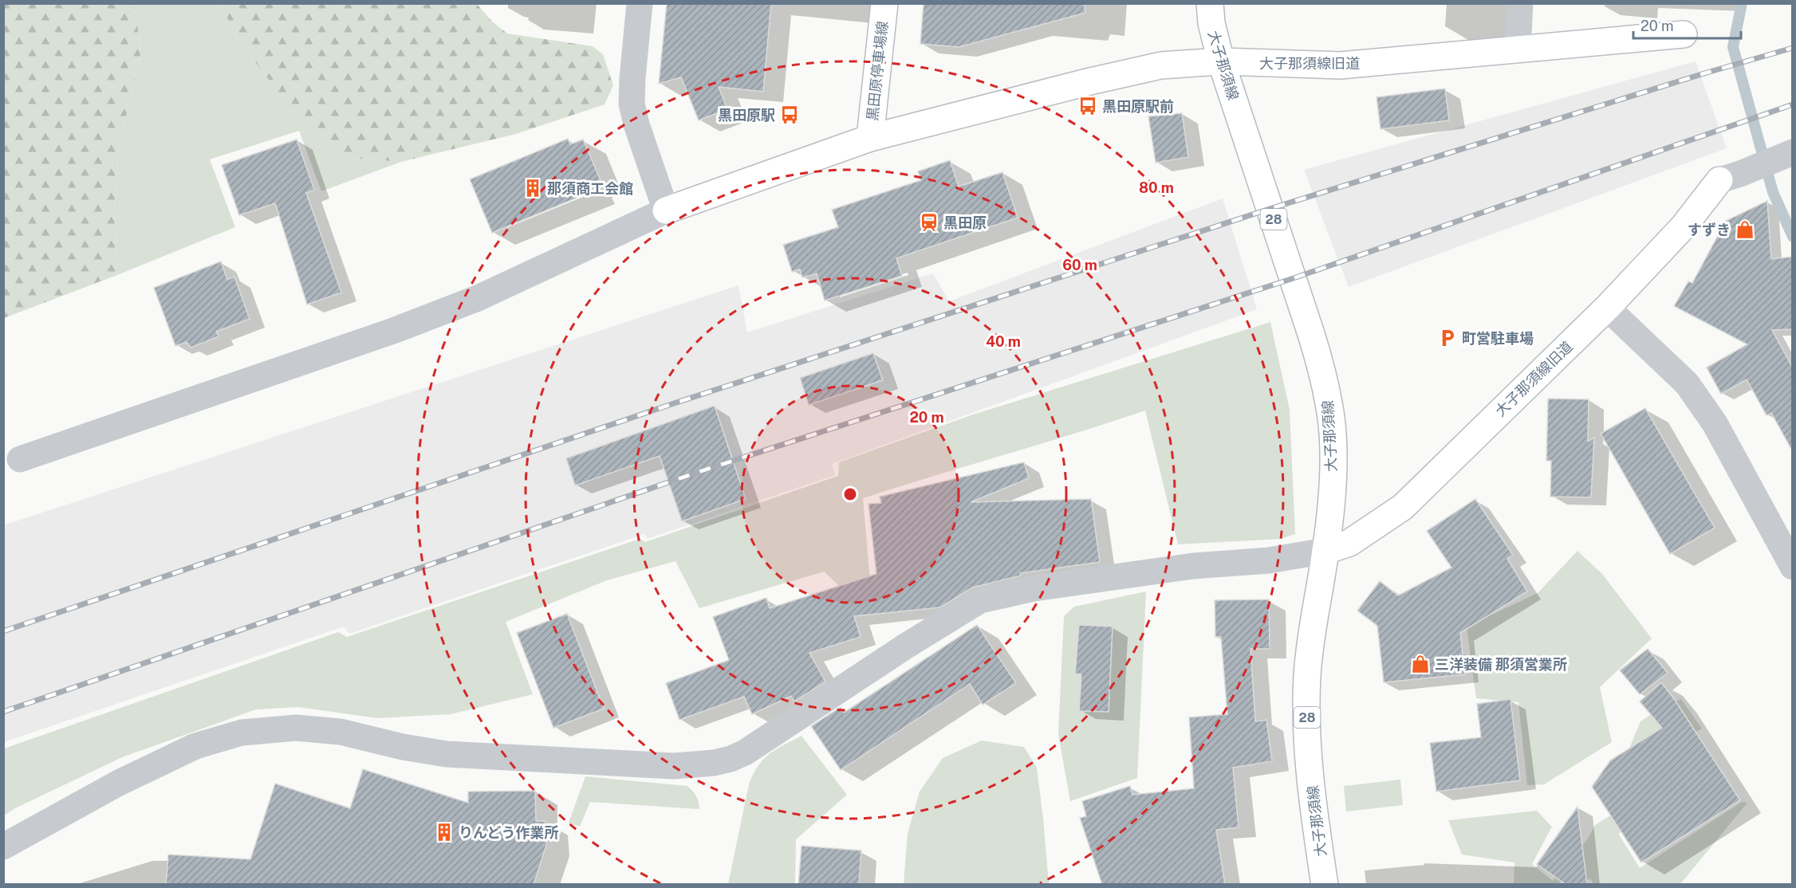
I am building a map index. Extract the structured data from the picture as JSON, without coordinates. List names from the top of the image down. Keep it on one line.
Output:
{"streets":{"street":["大子那須線旧道","大子那須線","黒田原停車場線","28"]},"crossings":[["大子那須線旧道","大子那須線"],["大子那須線旧道","黒田原停車場線"]],"places":{"bus stop":["黒田原駅前","黒田原駅"],"building":["那須商工会館","りんどう作業所"],"station":["黒田原"],"shop":["すずき","三洋装備 那須営業所"],"parking":["町営駐車場"]},"scale_bar":"20 m","rings":["80 m","60 m","40 m","20 m"]}
